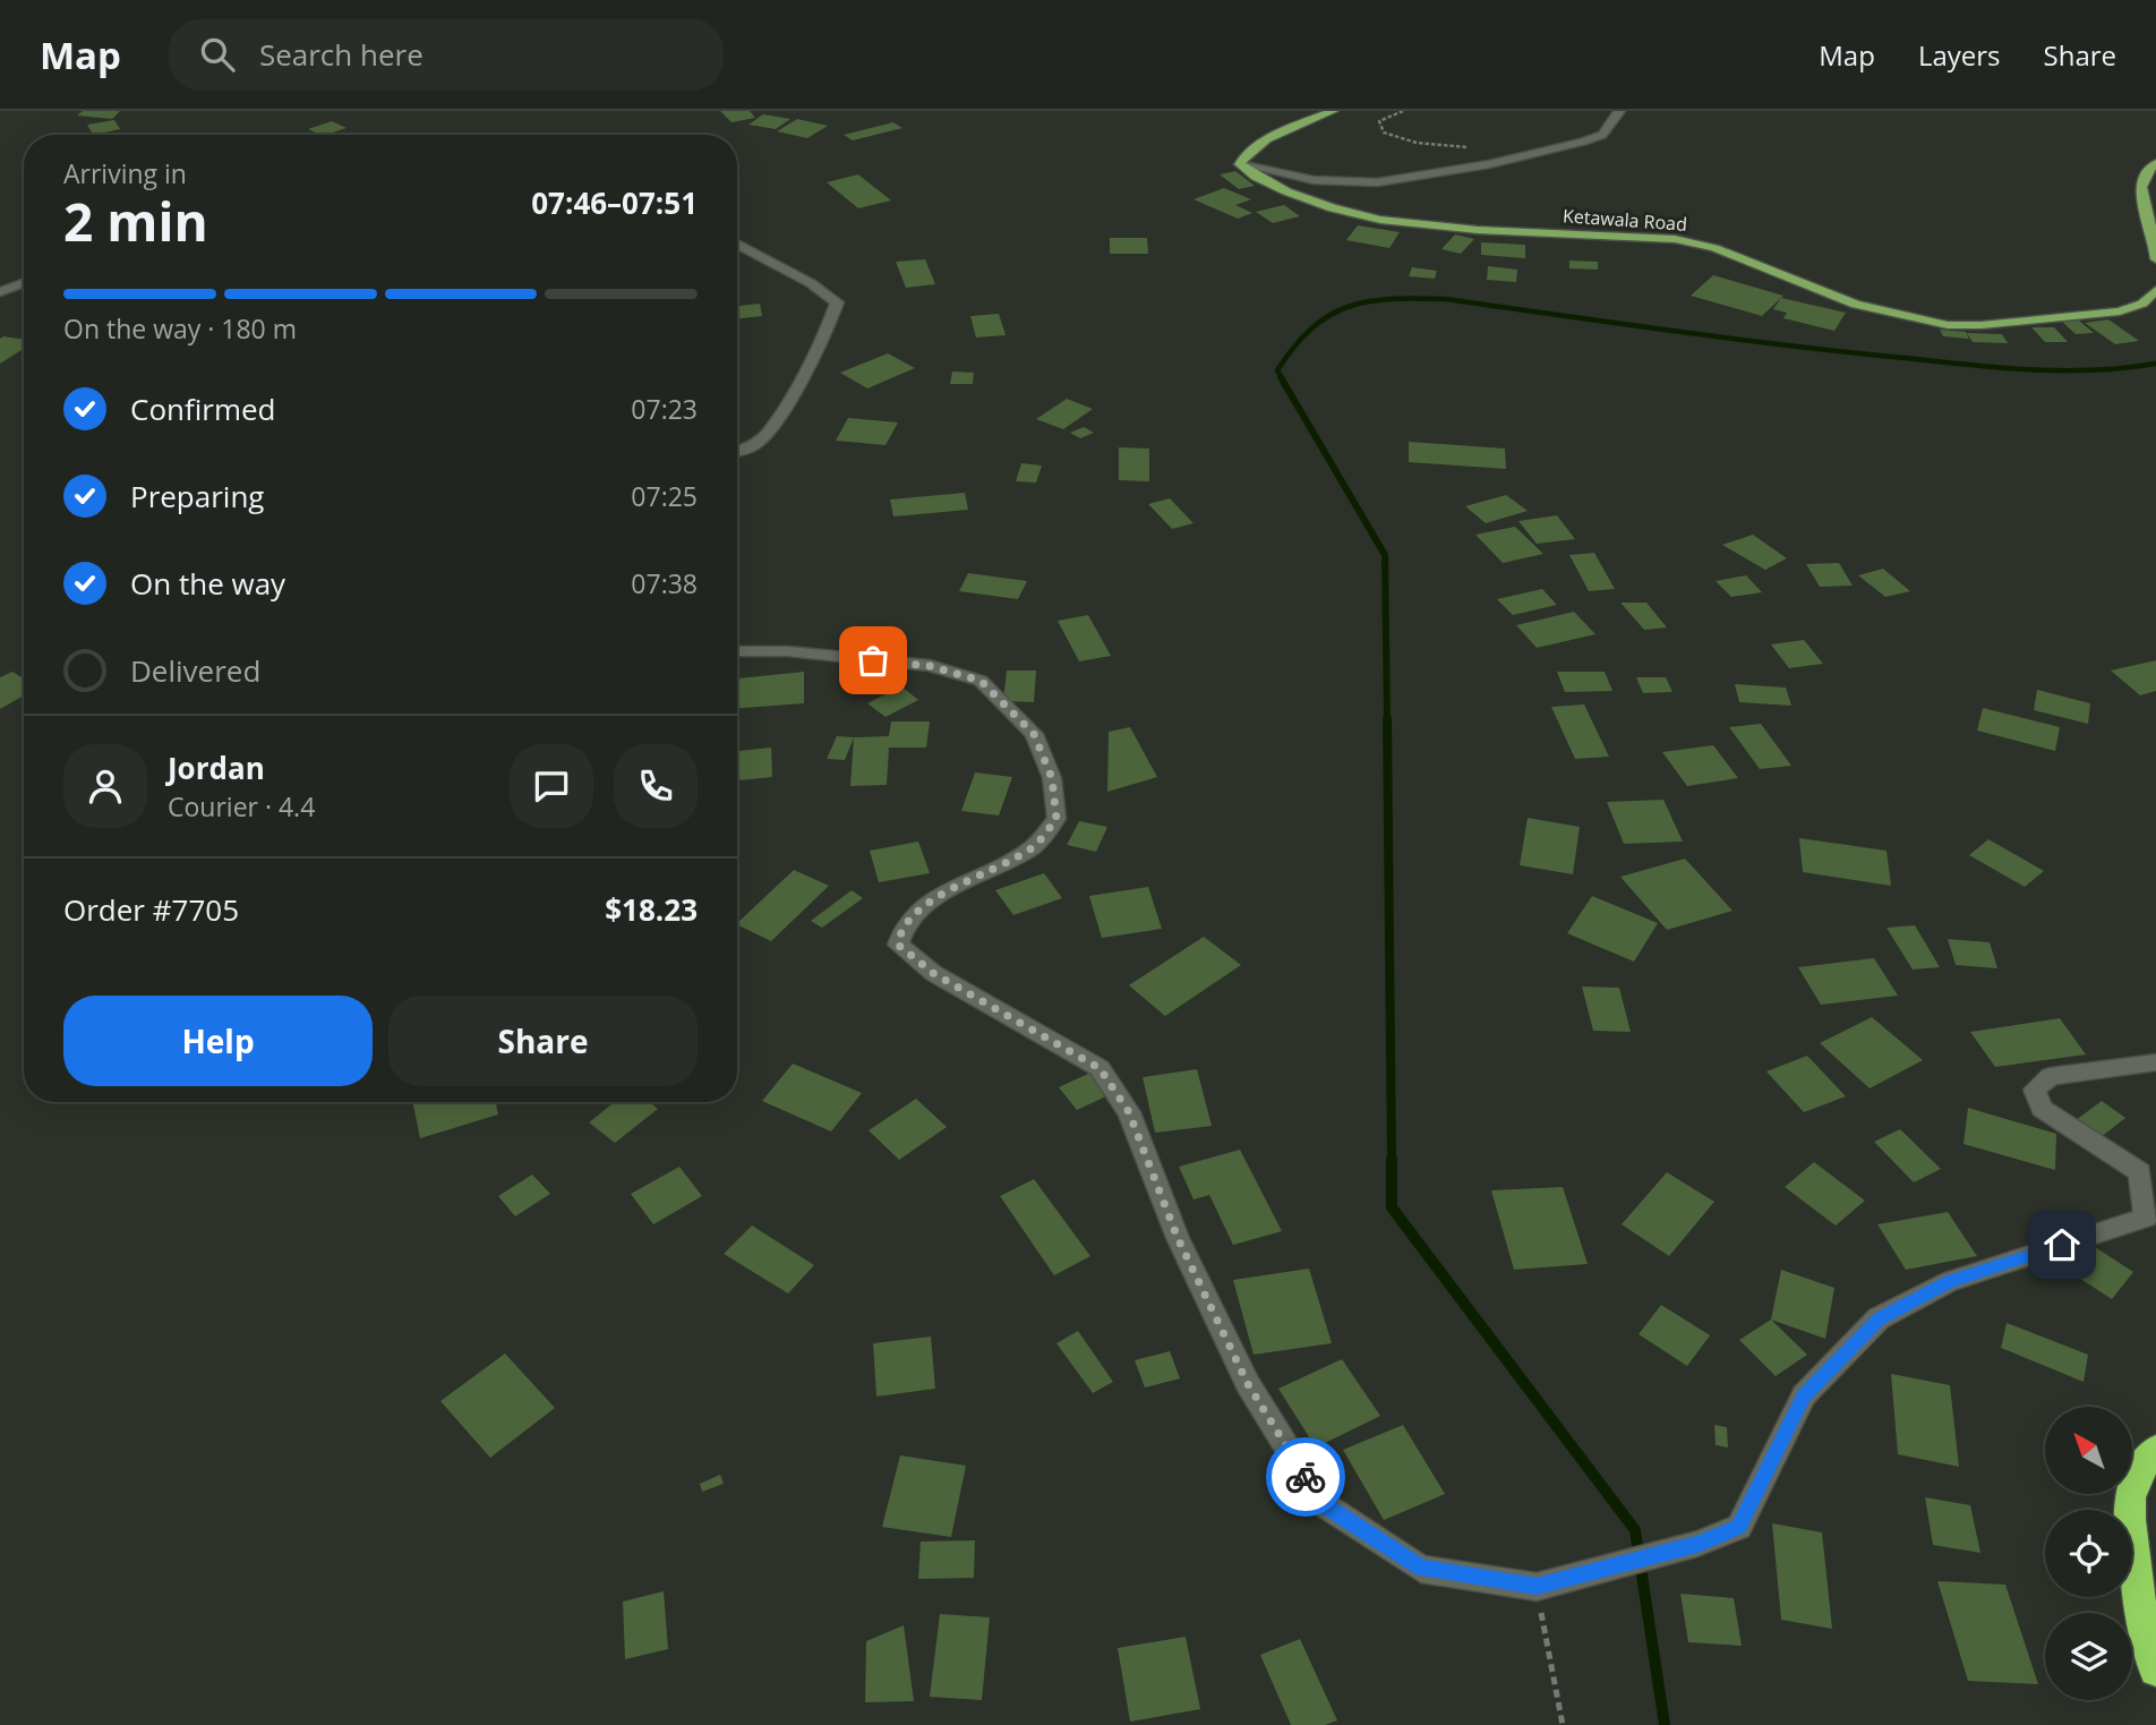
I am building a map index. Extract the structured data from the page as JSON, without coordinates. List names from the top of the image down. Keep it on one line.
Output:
{"streets":{"main road":["Ketawala Road"]},"north":"top left","page":{"header":"Map","search":"Search here","nav":["Map","Layers","Share"],"heading":["2 min","Arriving in","07:46–07:51"],"panel":["Jordan","Courier · 4.4","Order #7705","$18.23"],"bar":"On the way · 180 m","list":[["Confirmed","07:23"],["Preparing","07:25"],["On the way","07:38"],"Delivered"],"buttons":["Help","Share"]}}
